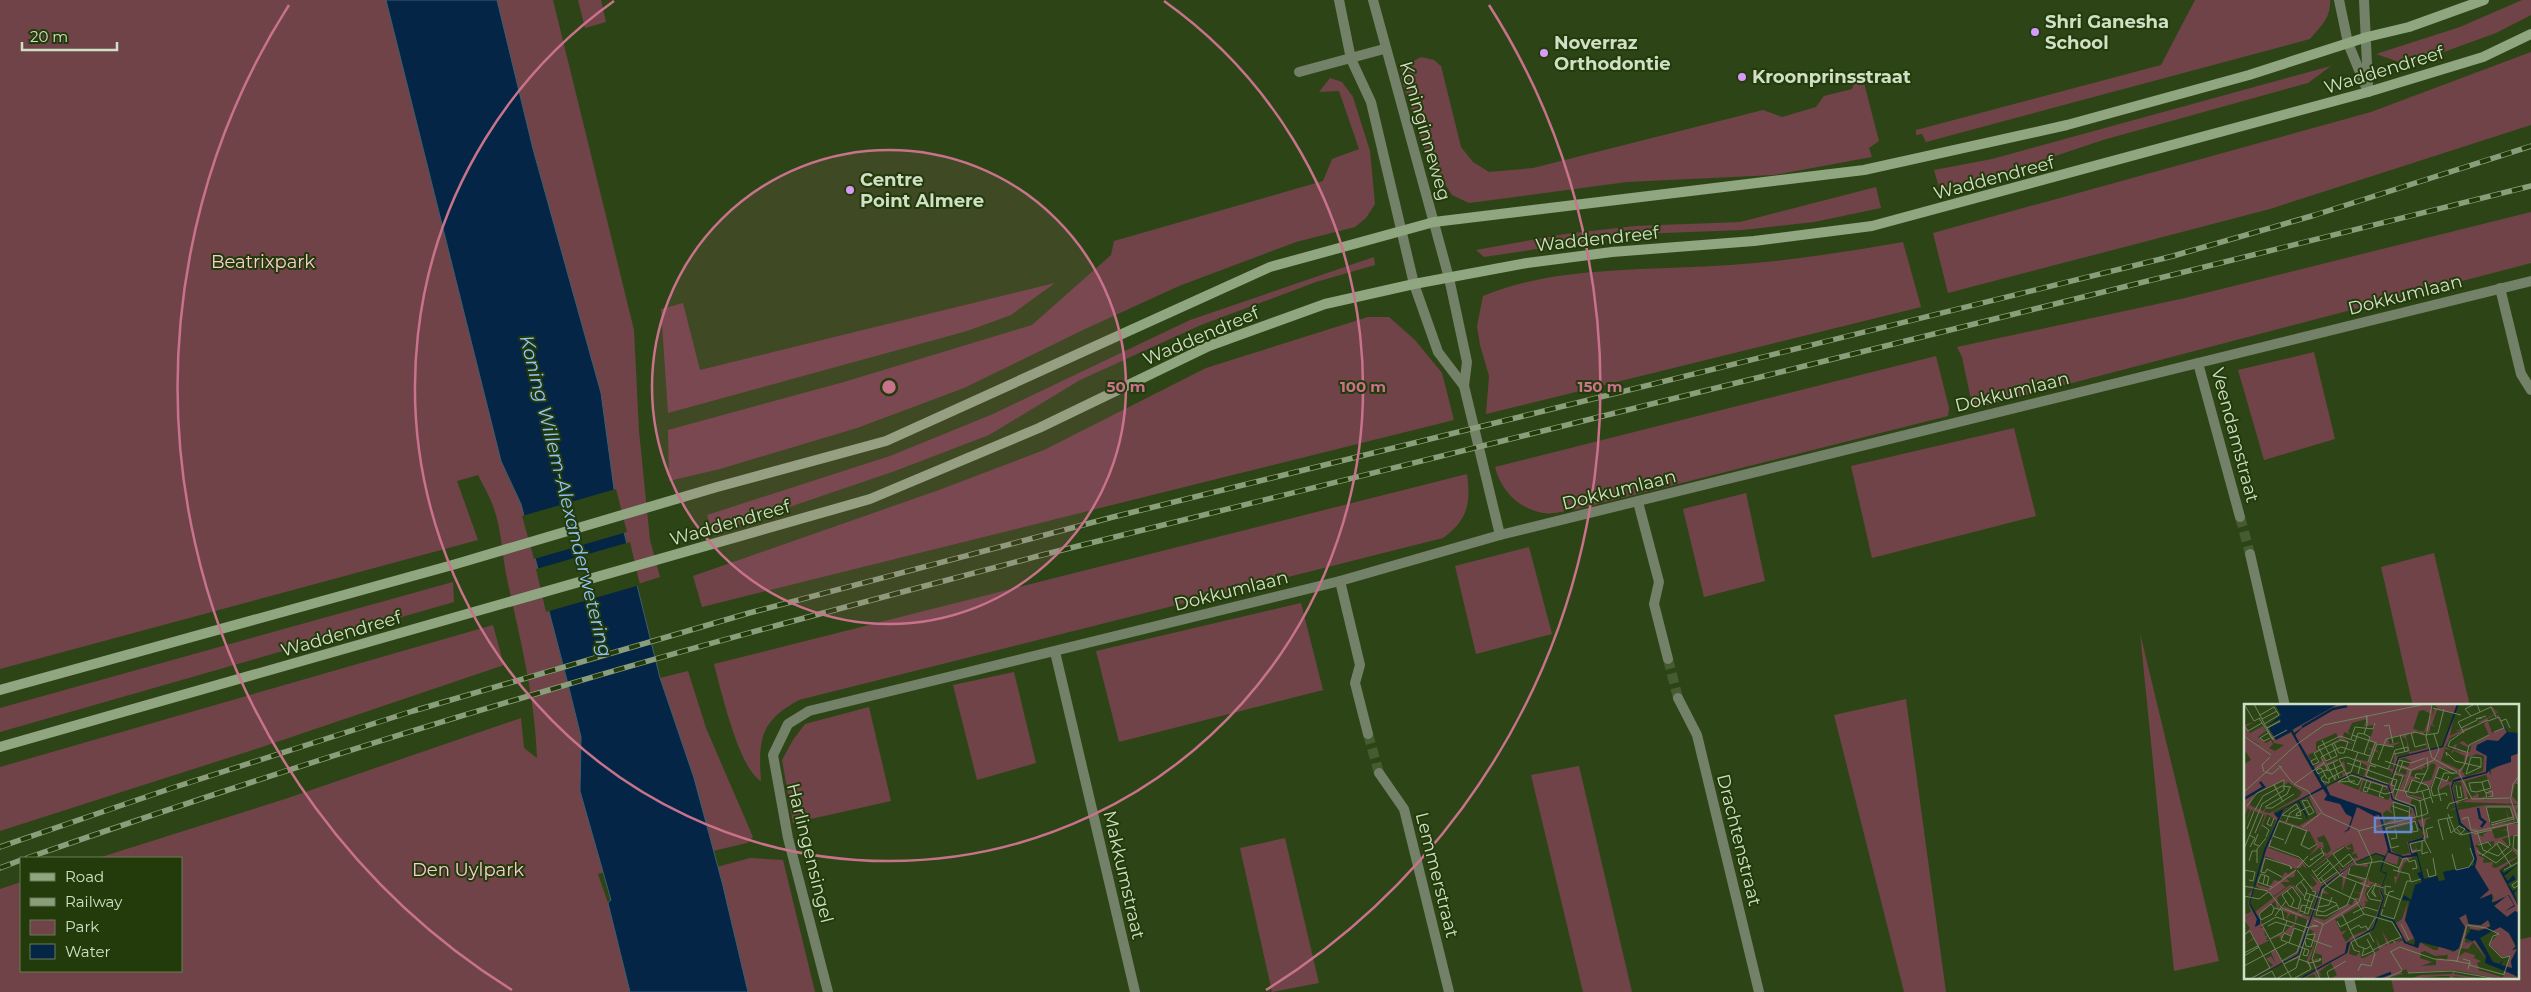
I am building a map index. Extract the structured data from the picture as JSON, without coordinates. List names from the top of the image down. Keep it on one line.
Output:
{"streets":{"main road":["Waddendreef"],"street":["Koninginneweg","Dokkumlaan","Veendamstraat","Drachtenstraat","Harlingensingel","Makkumstraat","Lemmerstraat"]},"crossings":[["Waddendreef","Koninginneweg"],["Dokkumlaan","Veendamstraat"],["Dokkumlaan","Harlingensingel"],["Dokkumlaan","Makkumstraat"]],"water":["Koning Willem-Alexanderwetering"],"parks":["Beatrixpark","Den Uylpark"],"places":["Shri Ganesha School","Noverraz Orthodontie","Kroonprinsstraat","Centre Point Almere"],"legend":["Road","Railway","Park","Water"],"scale_bar":"20 m","rings":["50 m","100 m","150 m"]}
